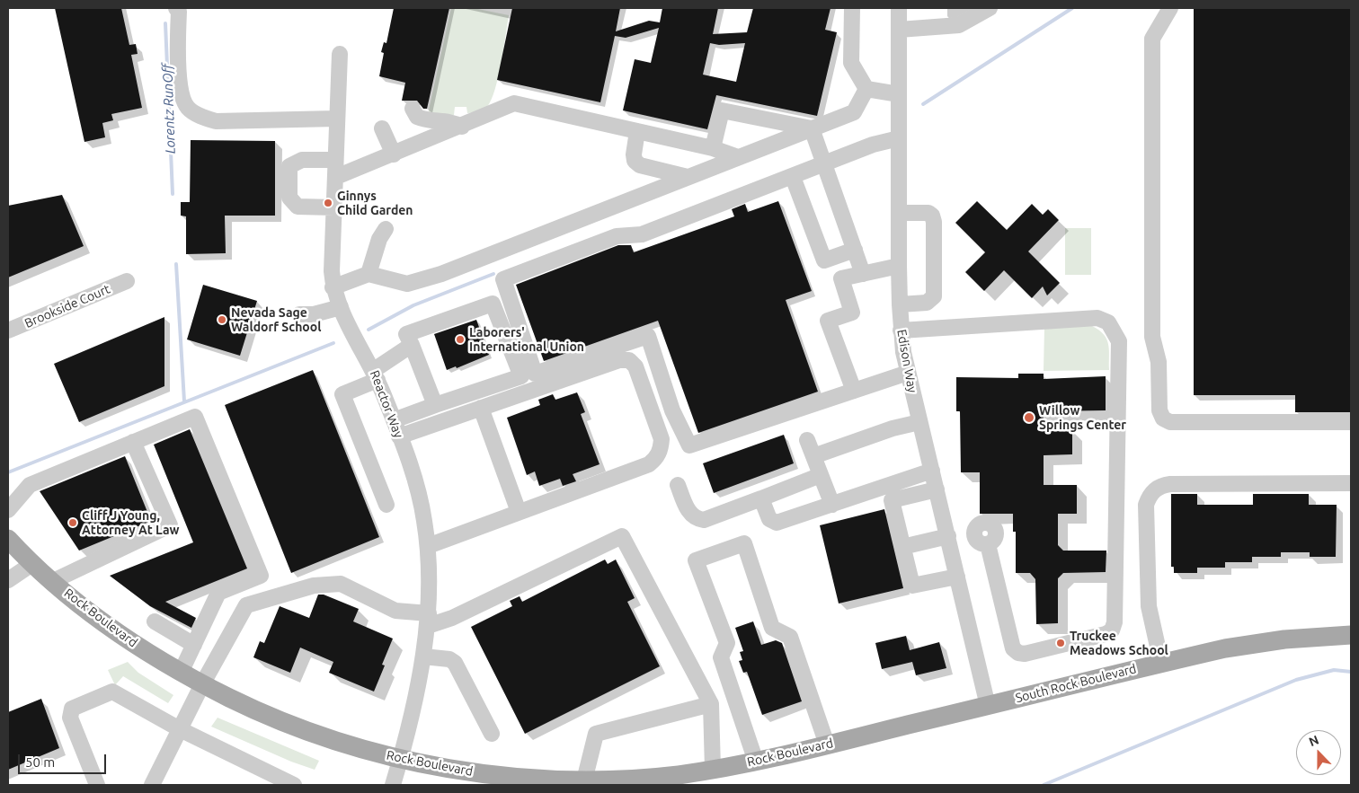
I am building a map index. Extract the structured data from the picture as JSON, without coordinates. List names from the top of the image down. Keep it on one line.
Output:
{"streets":{"main road":["Rock Boulevard","South Rock Boulevard"],"street":["Brookside Court","Edison Way","Reactor Way"]},"crossings":[["Edison Way","Rock Boulevard"],["Edison Way","South Rock Boulevard"],["Reactor Way","Rock Boulevard"],["Rock Boulevard","South Rock Boulevard"]],"water":["Lorentz RunOff"],"places":["Ginnys Child Garden","Nevada Sage Waldorf School","Laborers' International Union","Willow Springs Center","Cliff J Young, Attorney At Law","Truckee Meadows School"],"scale_bar":"50 m","north":"top"}
